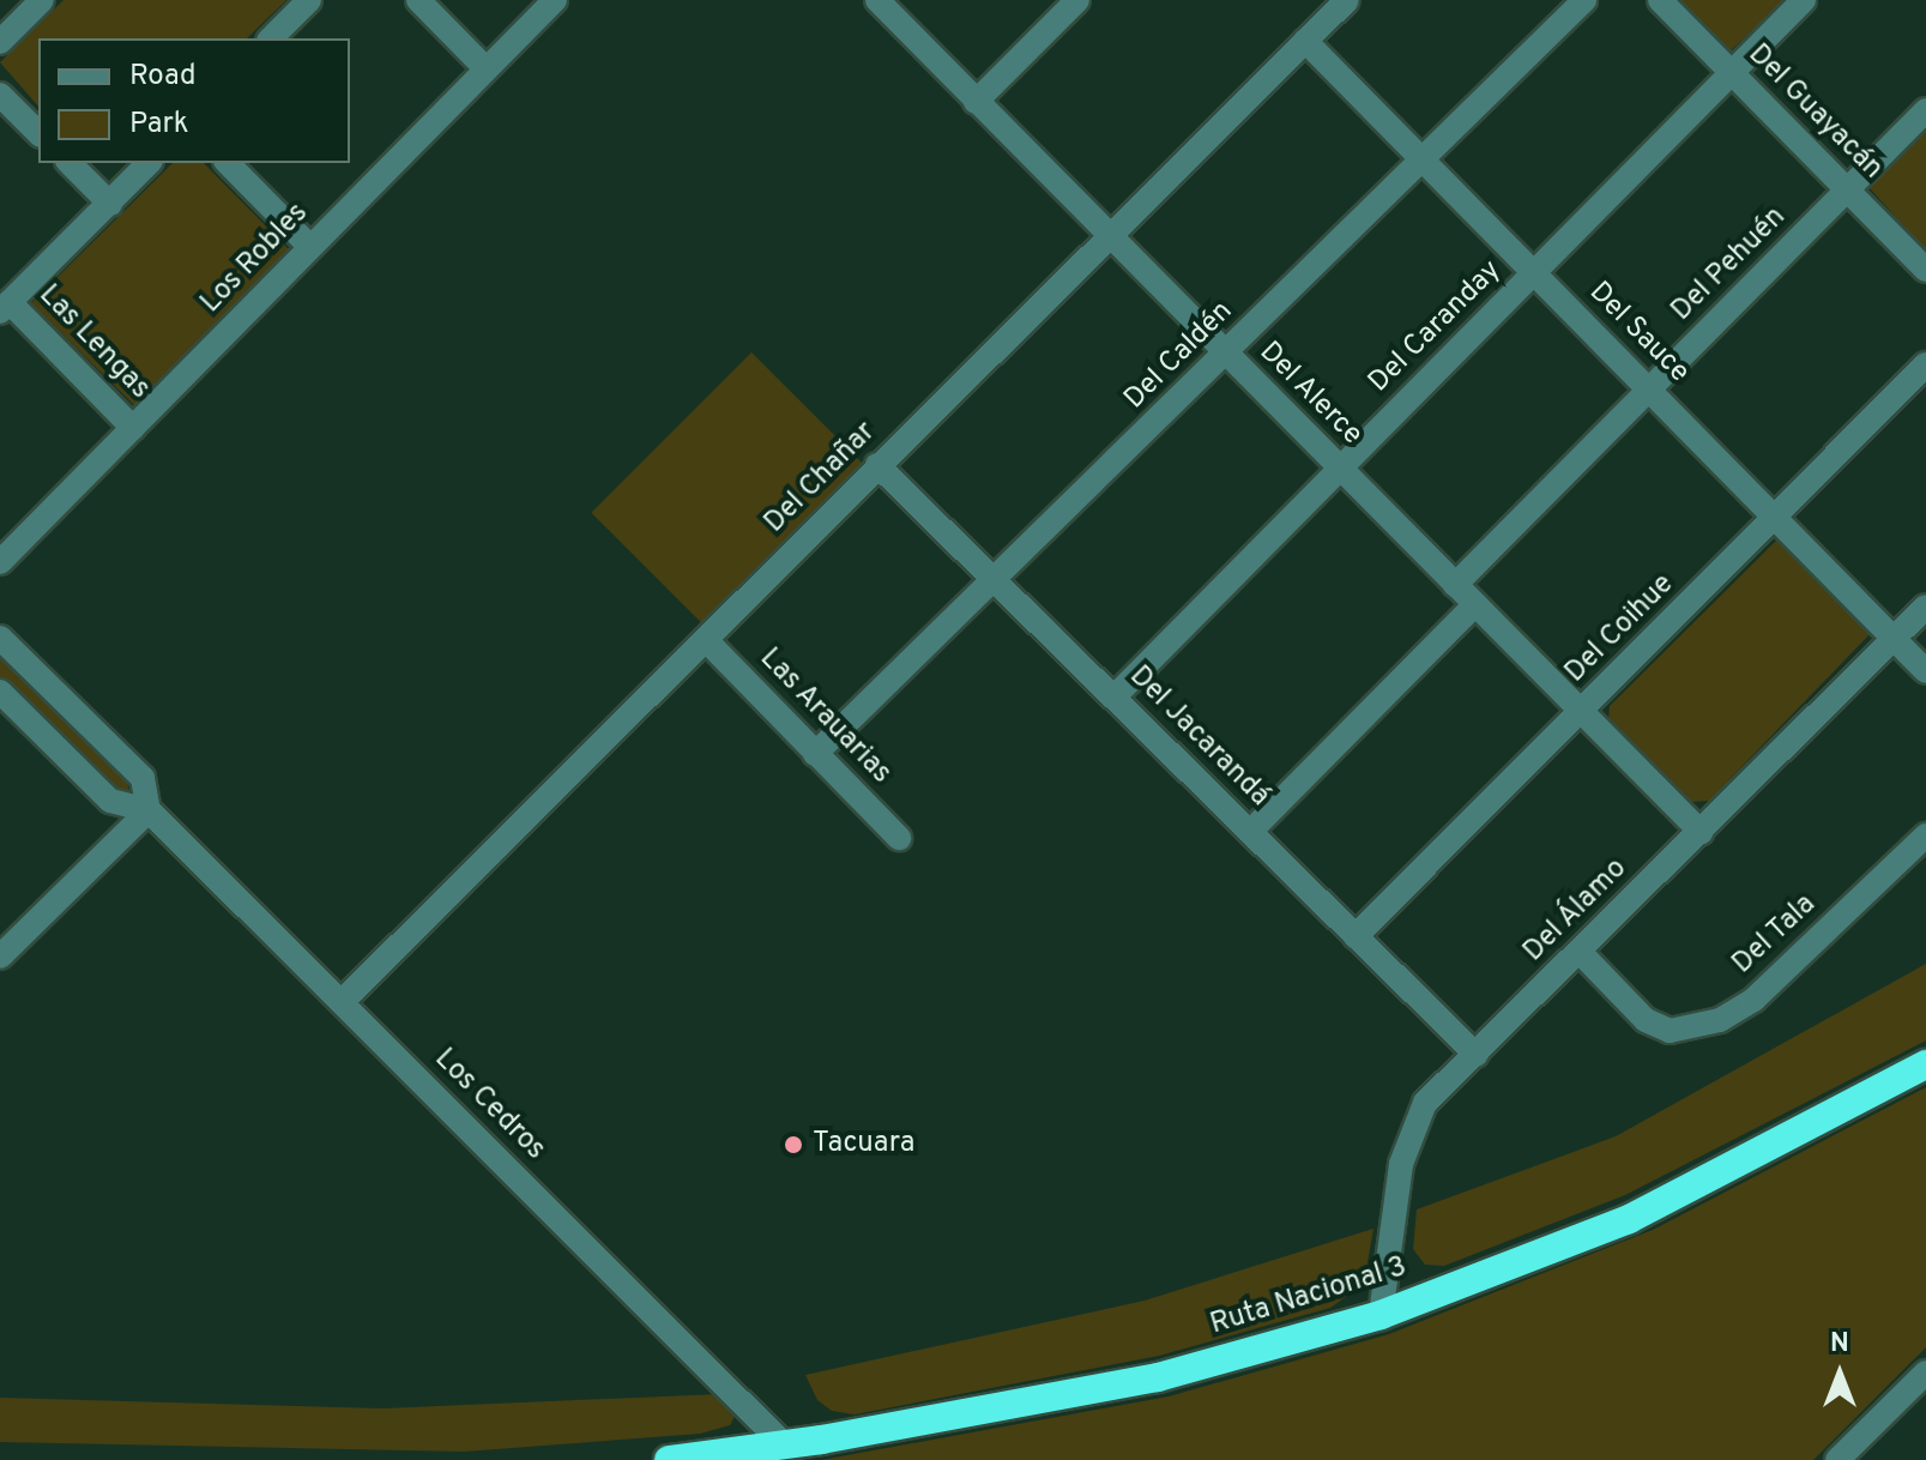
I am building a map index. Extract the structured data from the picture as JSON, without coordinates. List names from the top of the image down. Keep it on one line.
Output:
{"streets":{"highway":["Ruta Nacional 3"],"street":["Del Guayacán","Los Robles","Del Pehuén","Del Caranday","Del Sauce","Las Lengas","Del Caldén","Del Alerce","Del Chañar","Del Coihue","Las Arauarias","Del Jacarandá","Del Álamo","Del Tala","Los Cedros"]},"crossings":[["Del Guayacán","Del Pehuén"],["Del Guayacán","Del Caranday"],["Los Robles","Las Lengas"],["Del Pehuén","Del Sauce"],["Del Pehuén","Del Alerce"],["Del Caranday","Del Sauce"],["Del Caranday","Del Alerce"],["Del Caranday","Del Jacarandá"],["Del Sauce","Del Caldén"],["Del Sauce","Del Chañar"],["Del Sauce","Del Coihue"],["Del Sauce","Del Álamo"],["Del Caldén","Del Alerce"],["Del Caldén","Las Arauarias"],["Del Caldén","Del Jacarandá"],["Del Alerce","Del Chañar"],["Del Alerce","Del Coihue"],["Del Alerce","Del Álamo"],["Del Chañar","Las Arauarias"],["Del Chañar","Del Jacarandá"],["Del Chañar","Los Cedros"],["Del Coihue","Del Jacarandá"],["Del Jacarandá","Del Álamo"],["Del Álamo","Del Tala"],["Del Álamo","Ruta Nacional 3"],["Los Cedros","Ruta Nacional 3"]],"places":["Tacuara"],"legend":["Road","Park"],"north":"top"}
